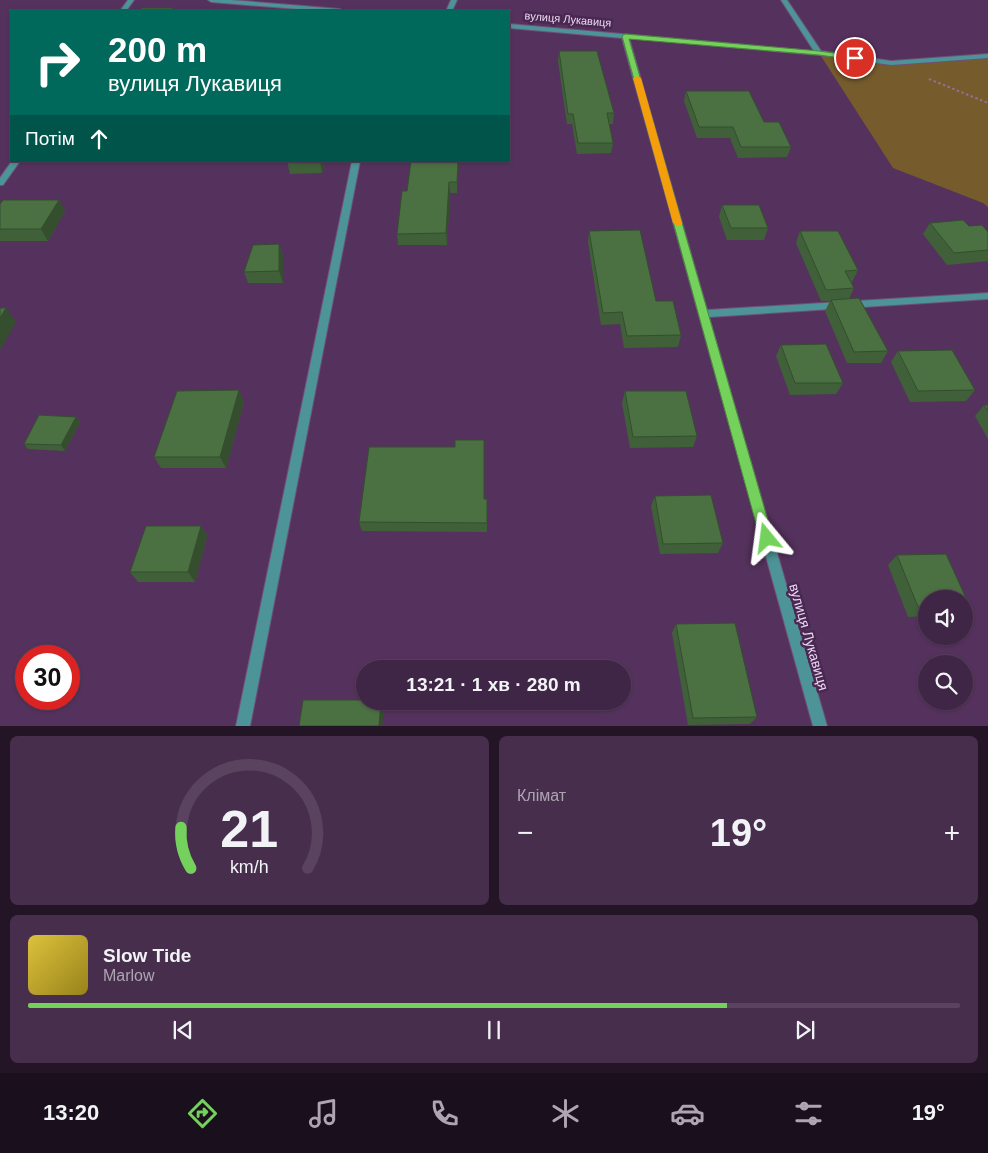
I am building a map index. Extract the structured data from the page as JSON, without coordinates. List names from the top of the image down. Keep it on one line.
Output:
{"streets":{"street":["вулиця Лукавиця"]},"page":{"turn":["200 m","вулиця Лукавиця"],"then":"Потім","limit":"30","trip":"13:21 · 1 хв · 280 m","tile":"Клімат","heat":["−","19°","+"],"song":["Slow Tide","Marlow"],"tabs":["13:20","19°"],"gauge":["21","km/h"]}}
